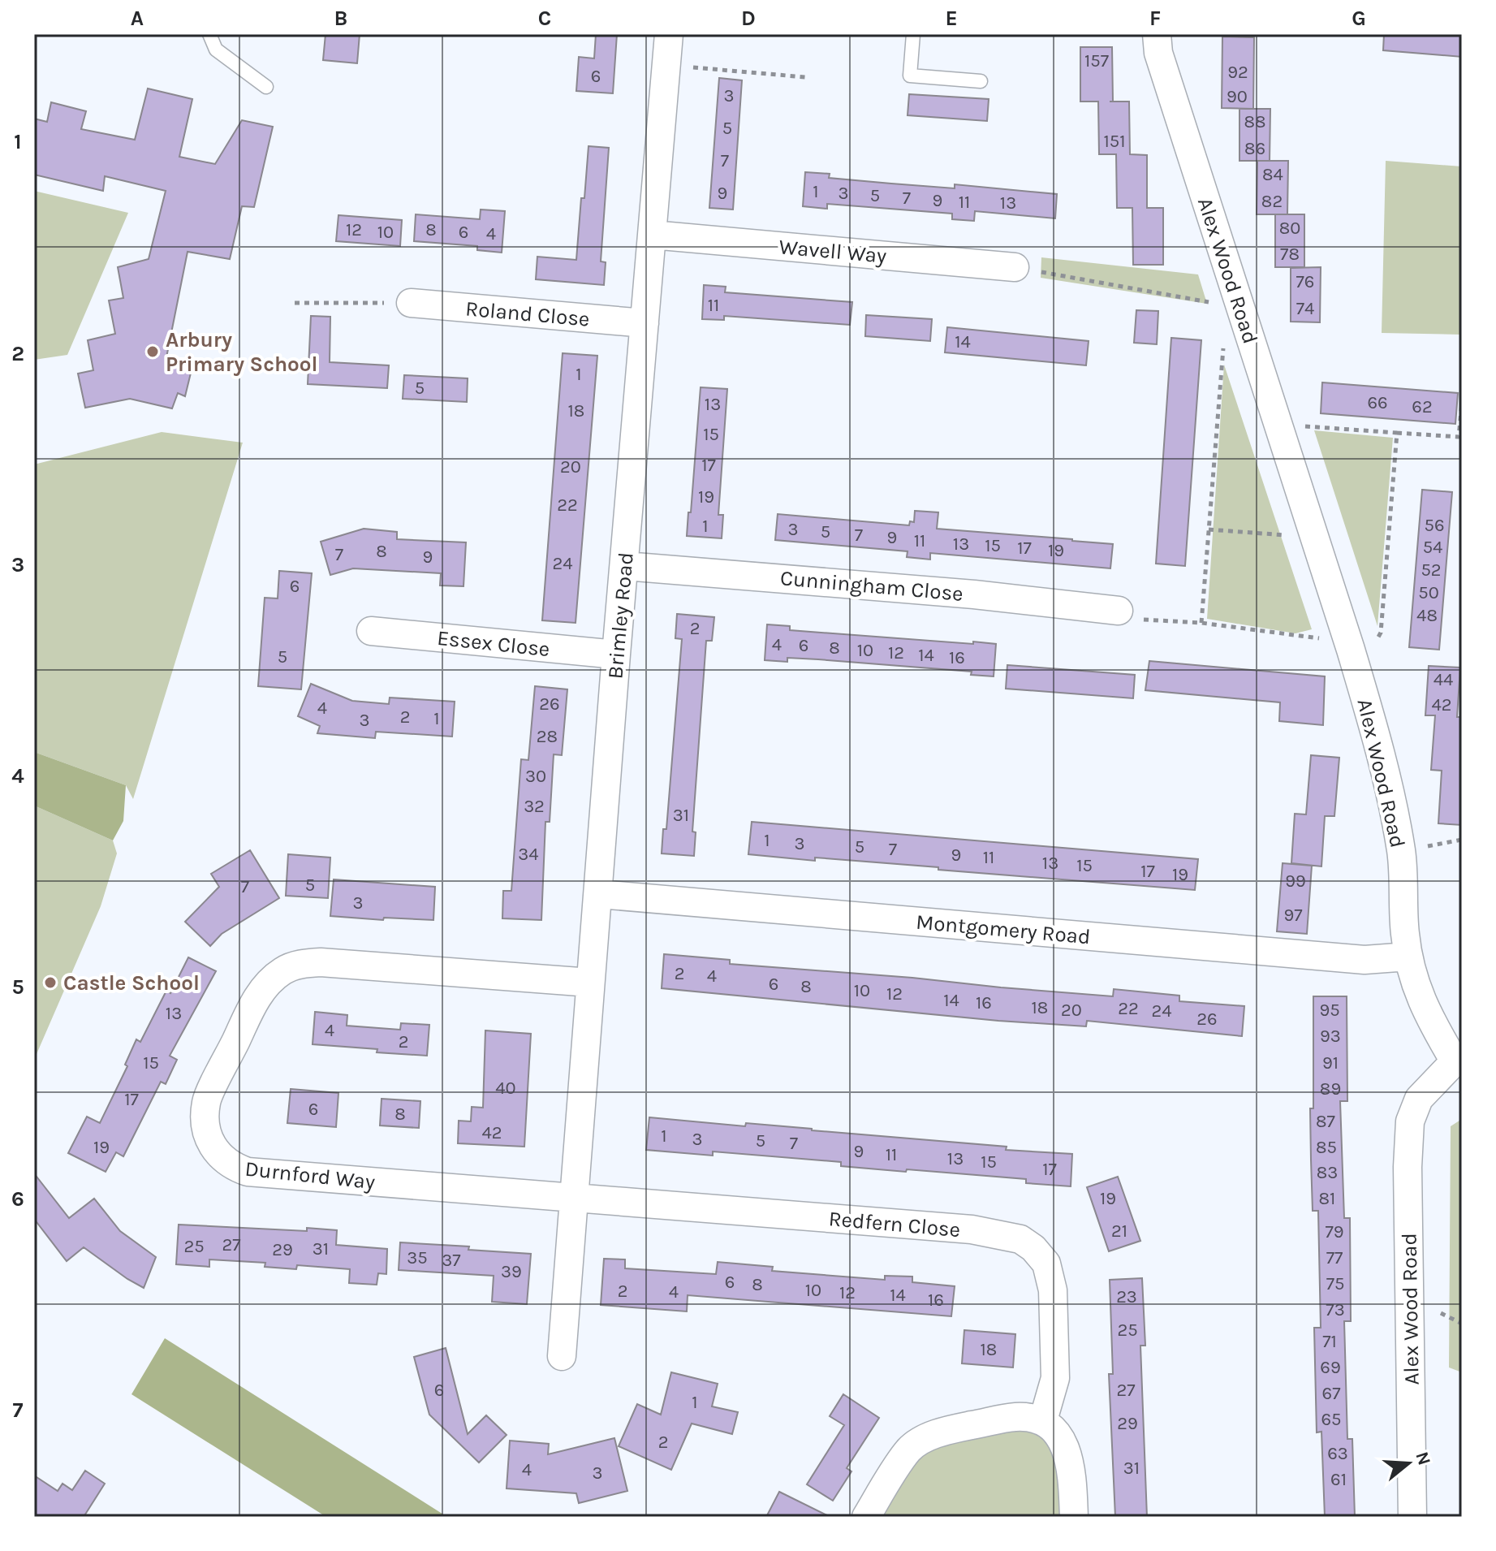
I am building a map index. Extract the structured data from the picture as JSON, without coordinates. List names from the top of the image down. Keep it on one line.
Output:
{"streets":{"street":["Wavell Way","Alex Wood Road","Roland Close","Cunningham Close","Brimley Road","Essex Close","Montgomery Road","Durnford Way","Redfern Close"]},"crossings":[["Wavell Way","Brimley Road"],["Alex Wood Road","Montgomery Road"],["Roland Close","Brimley Road"],["Cunningham Close","Brimley Road"],["Brimley Road","Essex Close"],["Brimley Road","Montgomery Road"],["Brimley Road","Durnford Way"],["Brimley Road","Redfern Close"],["Durnford Way","Redfern Close"]],"places":["Arbury Primary School","Castle School"],"house_numbers":["157","92","6","3","90","88","5","151","86","7","84","1","9","3","5","7","9","82","11","13","80","12","8","10","6","4","78","76","11","74","14","1","5","66","13","62","18","15","17","20","19","22","56","1","3","5","7","9","11","13","15","54","17","19","8","7","9","24","52","6","50","48","2","4","6","8","10","12","14","5","16","44","26","42","4","2","1","3","28","30","32","31","1","3","5","7","34","9","11","13","15","17","19","99","5","7","3","97","2","4","6","8","10","12","14","16","18","22","20","95","24","13","26","4","93","2","15","91","40","89","17","6","8","87","42","1","3","5","7","19","85","9","11","13","15","17","83","19","81","21","79","27","25","31","29","35","77","37","39","6","75","8","10","2","4","12","14","23","16","73","25","71","18","69","6","27","67","1","65","29","2","63","31","4","3","61"],"north":"right","grid":{"columns":["A","B","C","D","E","F","G"],"rows":["1","2","3","4","5","6","7"]}}
